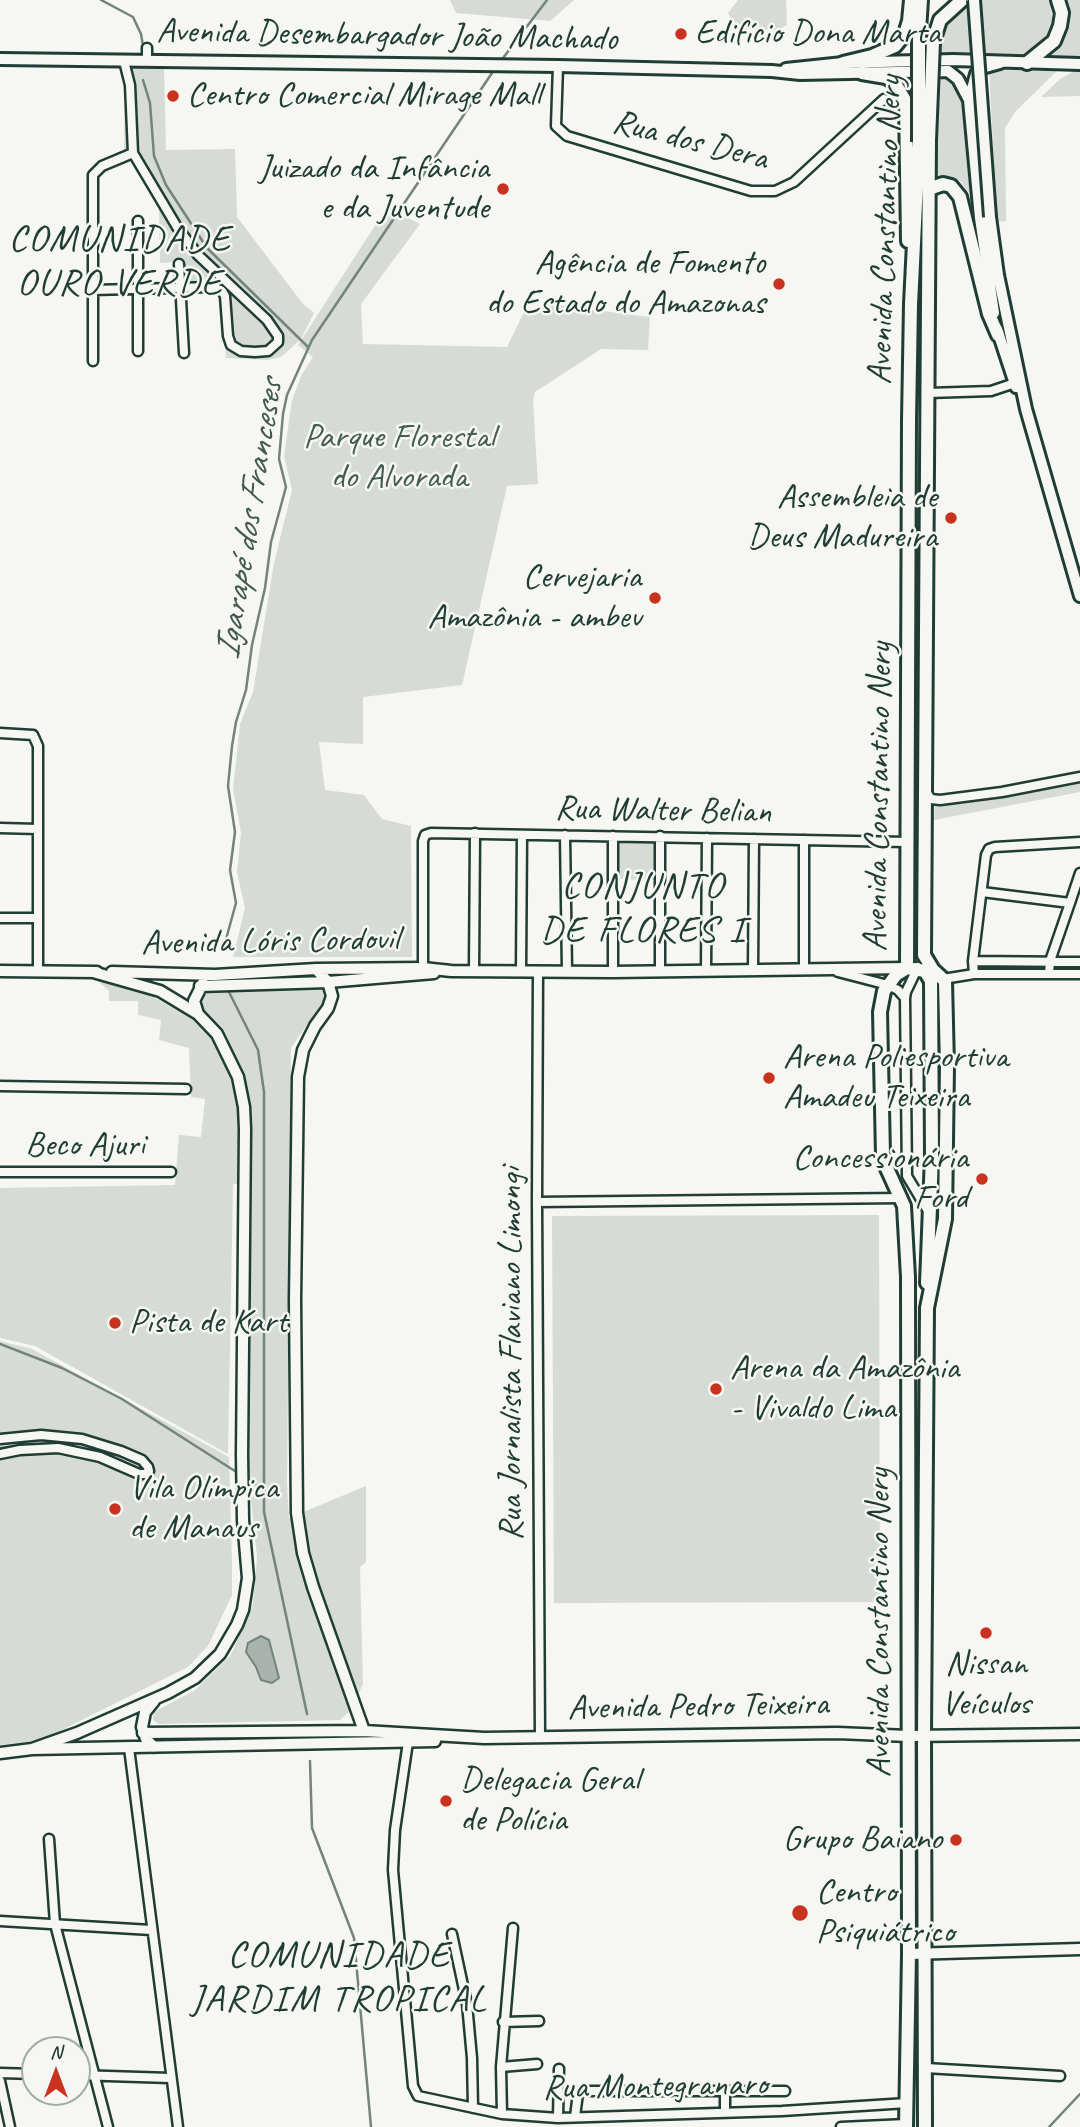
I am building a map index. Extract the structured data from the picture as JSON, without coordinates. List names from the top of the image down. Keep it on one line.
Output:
{"streets":{"highway":["Avenida Constantino Nery"],"main road":["Avenida Desembargador João Machado"],"street":["Rua dos Dera","Rua Walter Belian","Avenida Lóris Cordovil","Beco Ajuri","Rua Jornalista Flaviano Limongi","Avenida Pedro Teixeira","Rua Montegranaro"]},"crossings":[["Avenida Desembargador João Machado","Rua dos Dera"],["Avenida Constantino Nery","Rua Walter Belian"],["Avenida Constantino Nery","Avenida Lóris Cordovil"],["Avenida Constantino Nery","Avenida Pedro Teixeira"],["Avenida Constantino Nery","Rua Montegranaro"],["Rua Walter Belian","Avenida Lóris Cordovil"],["Avenida Lóris Cordovil","Rua Jornalista Flaviano Limongi"],["Rua Jornalista Flaviano Limongi","Avenida Pedro Teixeira"],["Avenida Pedro Teixeira","Rua Montegranaro"]],"districts":["COMUNIDADE OURO VERDE","CONJUNTO DE FLORES I","COMUNIDADE JARDIM TROPICAL"],"water":["Igarapé dos Franceses"],"parks":["Parque Florestal do Alvorada"],"places":["Edifício Dona Marta","Centro Comercial Mirage Mall","Juizado da Infância e da Juventude","Agência de Fomento do Estado do Amazonas","Assembleia de Deus Madureira","Cervejaria Amazônia - ambev","Arena Poliesportiva Amadeu Teixeira","Concessionária Ford","Pista de Kart","Arena da Amazônia - Vivaldo Lima","Vila Olímpica de Manaus","Nissan Veículos","Delegacia Geral de Polícia","Grupo Baiano","Centro Psiquiátrico"],"north":"top"}
